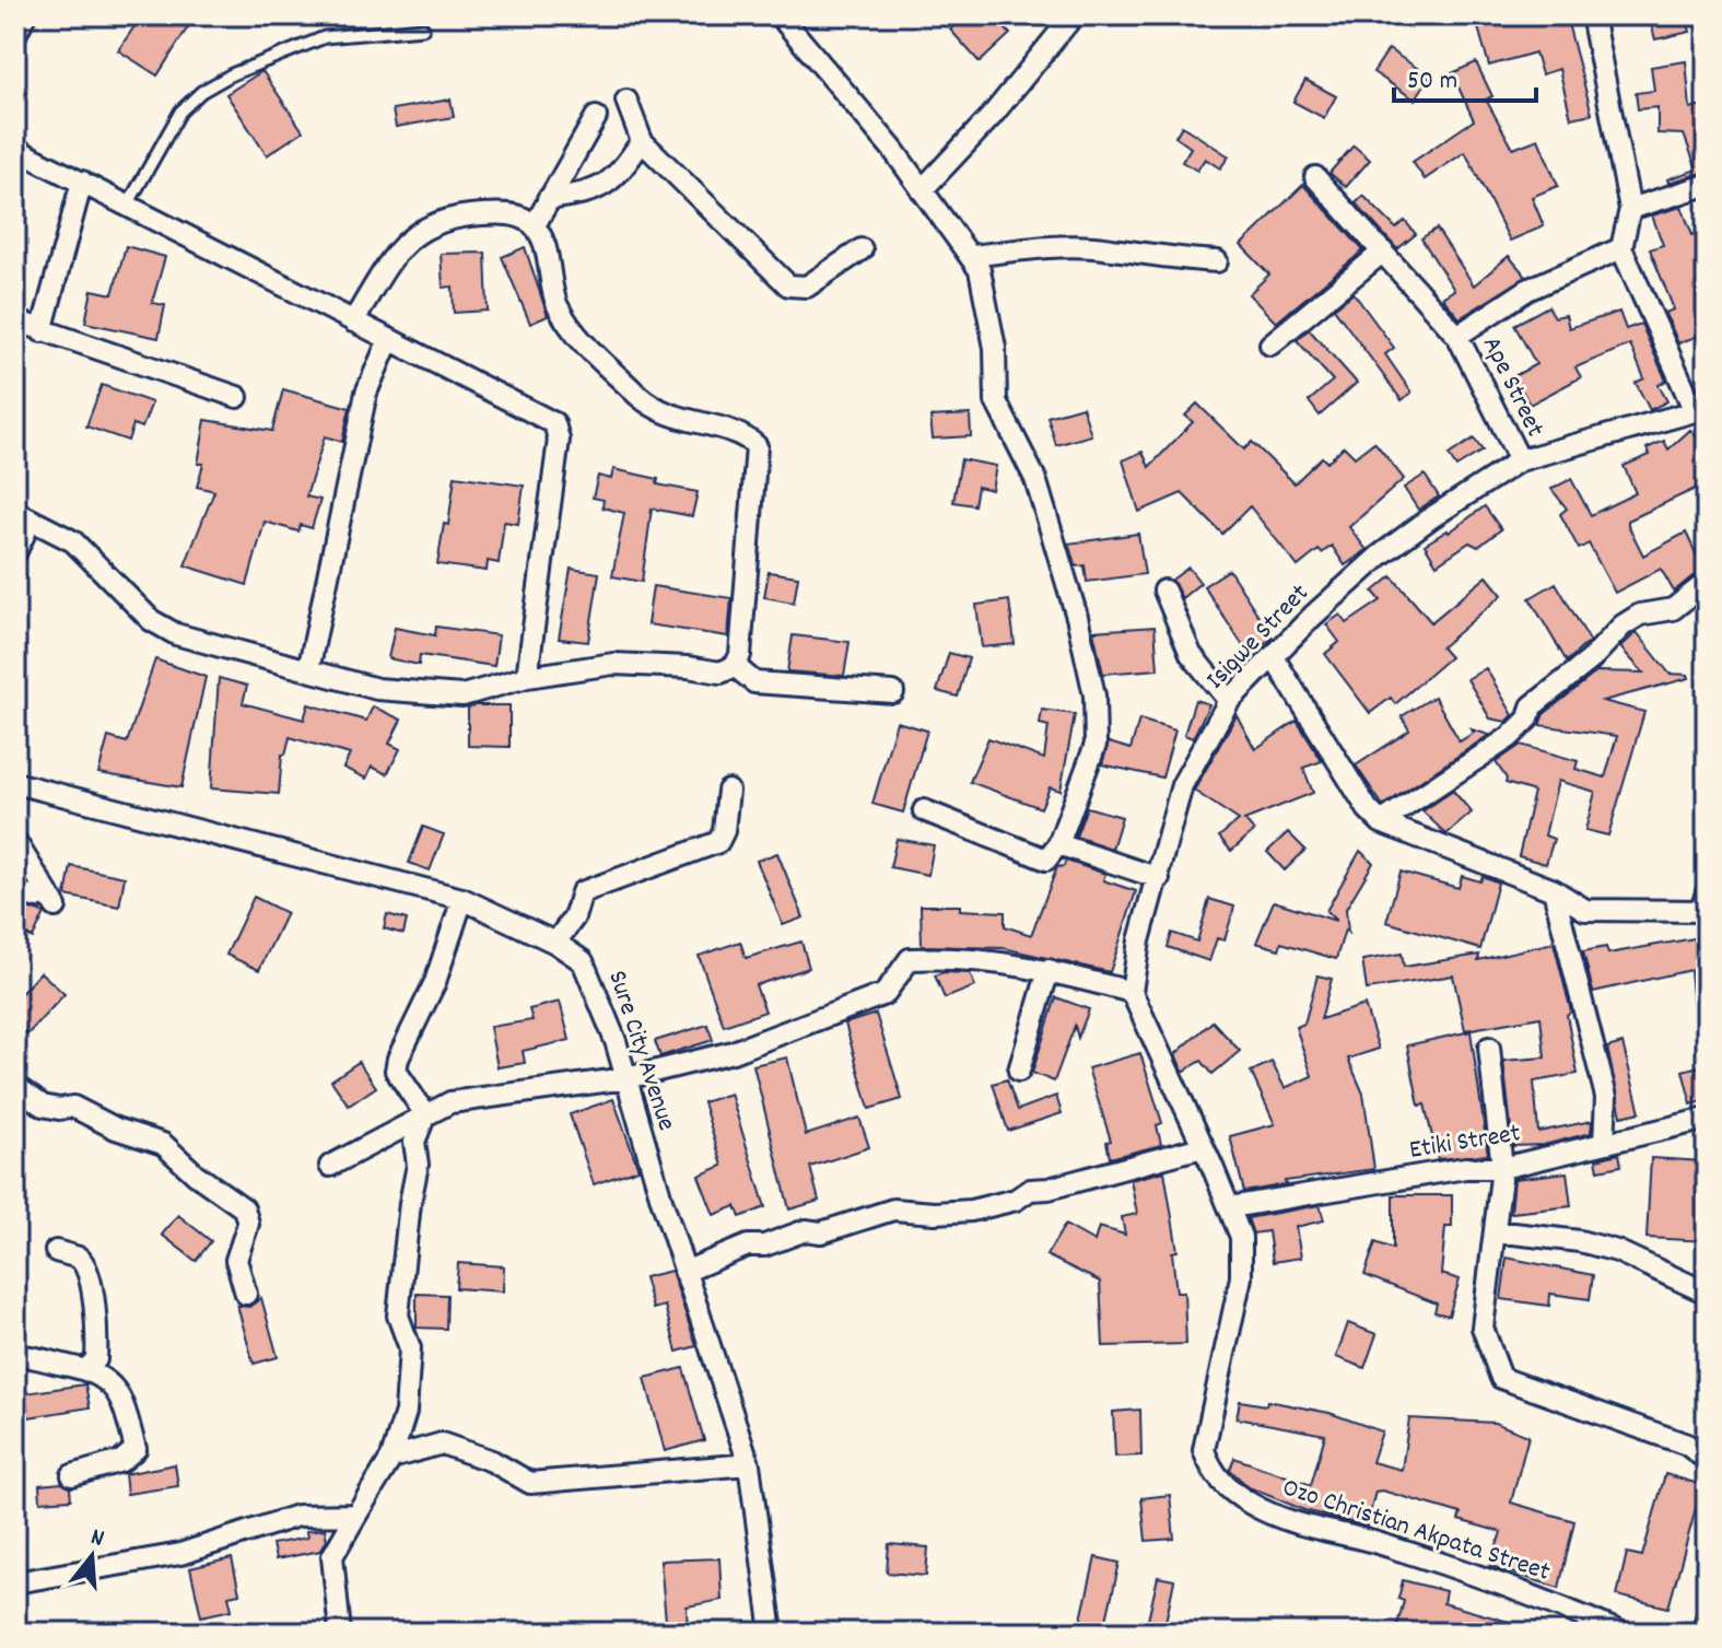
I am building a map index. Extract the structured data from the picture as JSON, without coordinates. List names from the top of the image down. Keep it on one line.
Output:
{"streets":{"street":["Ape Street","Isigwe Street","Sure City Avenue","Etiki Street","Ozo Christian Akpata Street"]},"crossings":[["Ape Street","Isigwe Street"],["Etiki Street","Ozo Christian Akpata Street"]],"scale_bar":"50 m","north":"top"}
